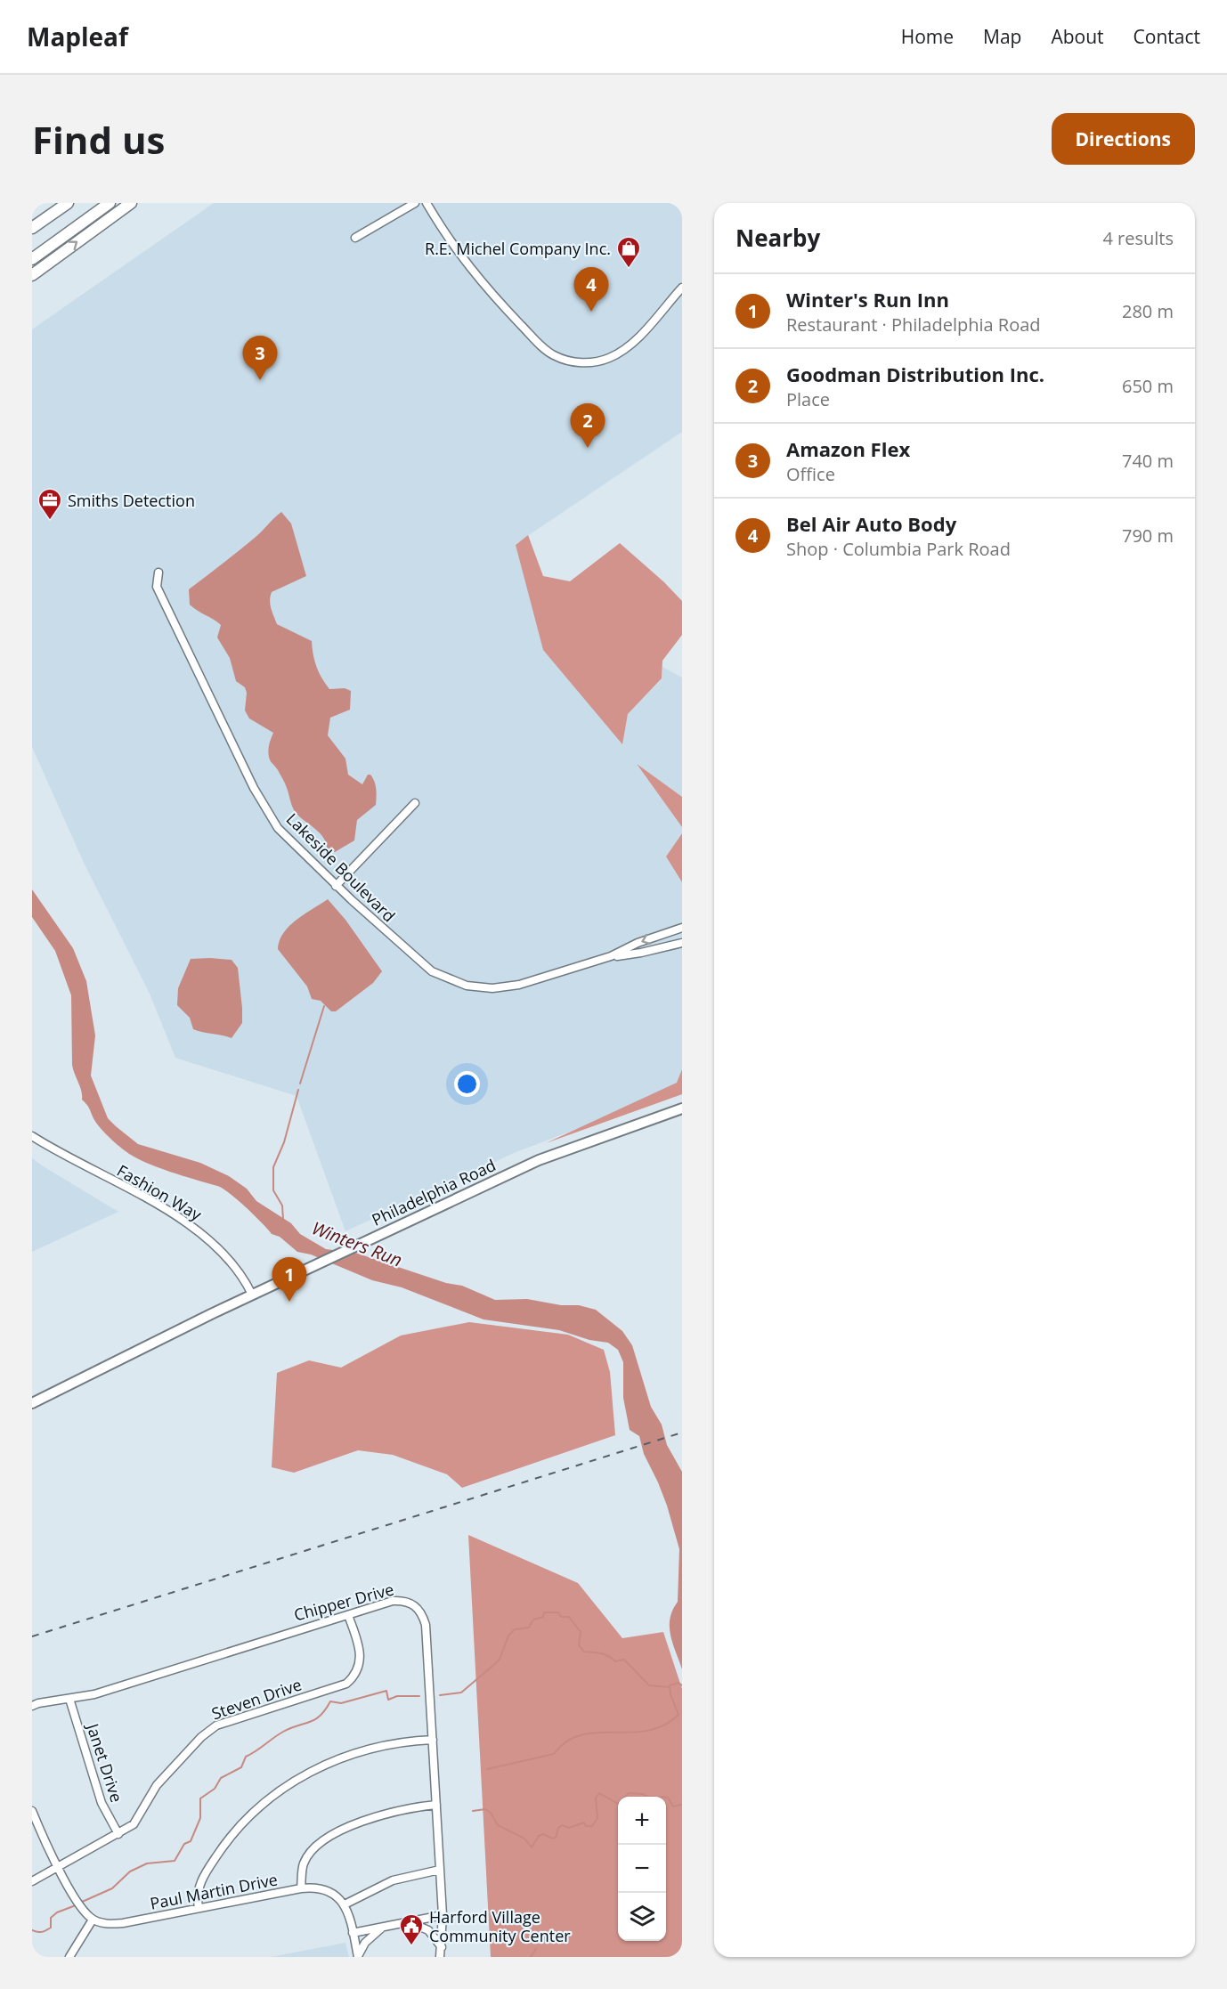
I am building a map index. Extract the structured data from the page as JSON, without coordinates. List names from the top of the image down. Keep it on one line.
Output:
{"streets":{"main road":["Philadelphia Road"],"street":["Lakeside Boulevard","Fashion Way","Chipper Drive","Steven Drive","Janet Drive","Paul Martin Drive"]},"crossings":[["Fashion Way","Philadelphia Road"],["Chipper Drive","Steven Drive"],["Chipper Drive","Janet Drive"],["Steven Drive","Janet Drive"]],"water":["Winters Run"],"places":{"shop":["R.E. Michel Company Inc."],"office":["Smiths Detection"],"public building":["Harford Village Community Center"]},"page":{"header":"Mapleaf","nav":["Home","Map","About","Contact"],"buttons":"Directions","title":"Find us","heading":["Nearby","4 results"],"pins":["4","3","2","1"],"list":[{"mark":"1","name":"Winter's Run Inn","note":"Restaurant · Philadelphia Road","value":"280 m"},{"mark":"2","name":"Goodman Distribution Inc.","note":"Place","value":"650 m"},{"mark":"3","name":"Amazon Flex","note":"Office","value":"740 m"},{"mark":"4","name":"Bel Air Auto Body","note":"Shop · Columbia Park Road","value":"790 m"}],"map_buttons":["+","−"]}}
